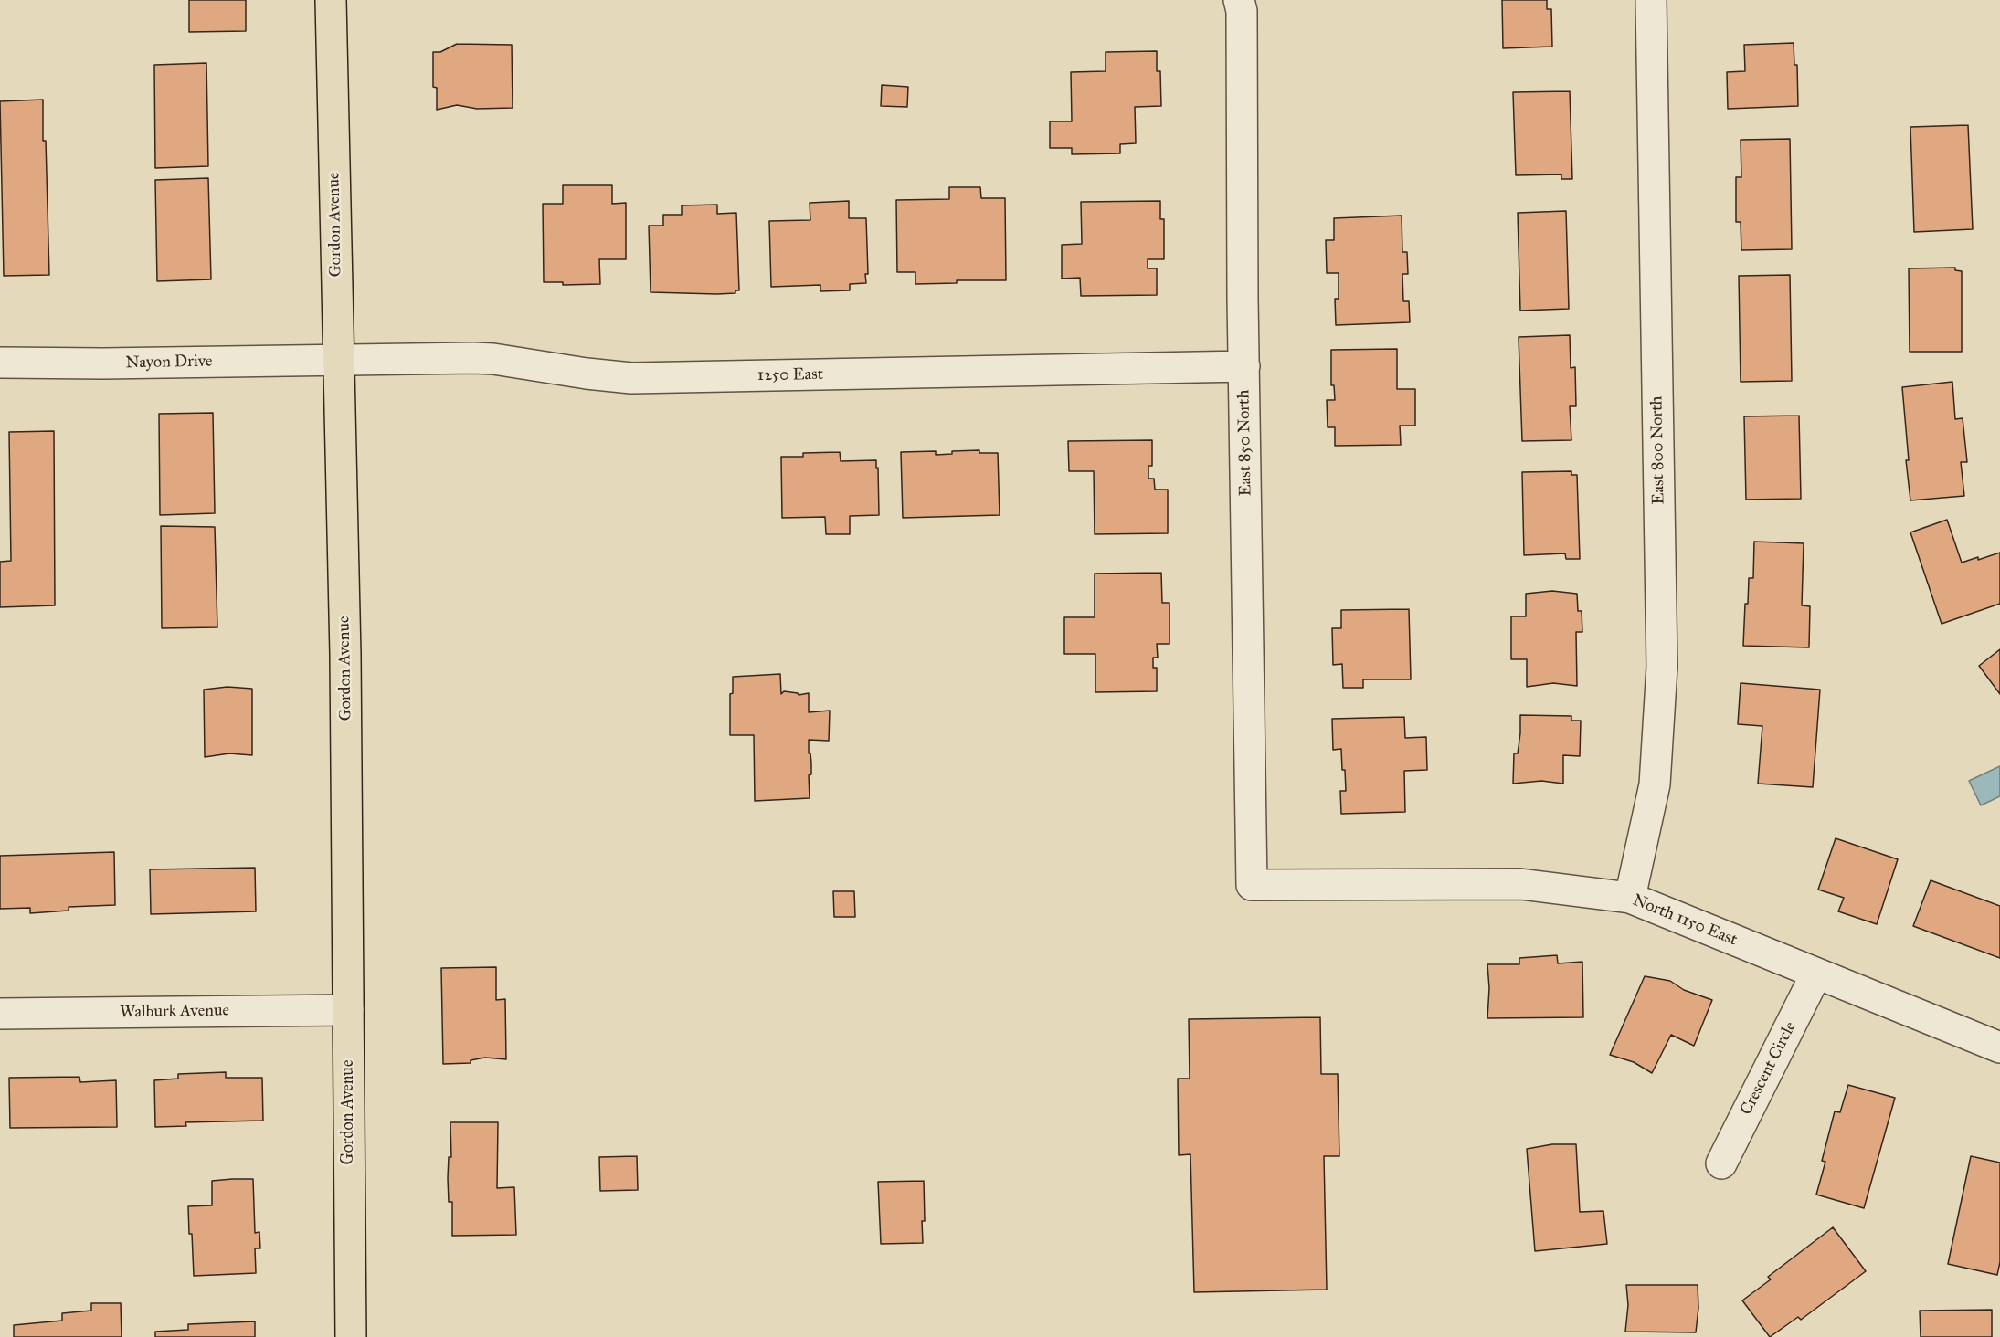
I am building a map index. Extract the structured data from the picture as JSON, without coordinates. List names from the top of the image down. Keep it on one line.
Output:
{"streets":{"main road":["Gordon Avenue"],"street":["Nayon Drive","1250 East","East 850 North","East 800 North","North 1150 East","Walburk Avenue","Crescent Circle"]},"crossings":[["Gordon Avenue","Nayon Drive"],["Gordon Avenue","1250 East"],["Gordon Avenue","Walburk Avenue"],["Nayon Drive","1250 East"],["1250 East","East 850 North"],["East 850 North","North 1150 East"],["East 800 North","North 1150 East"],["North 1150 East","Crescent Circle"]]}
